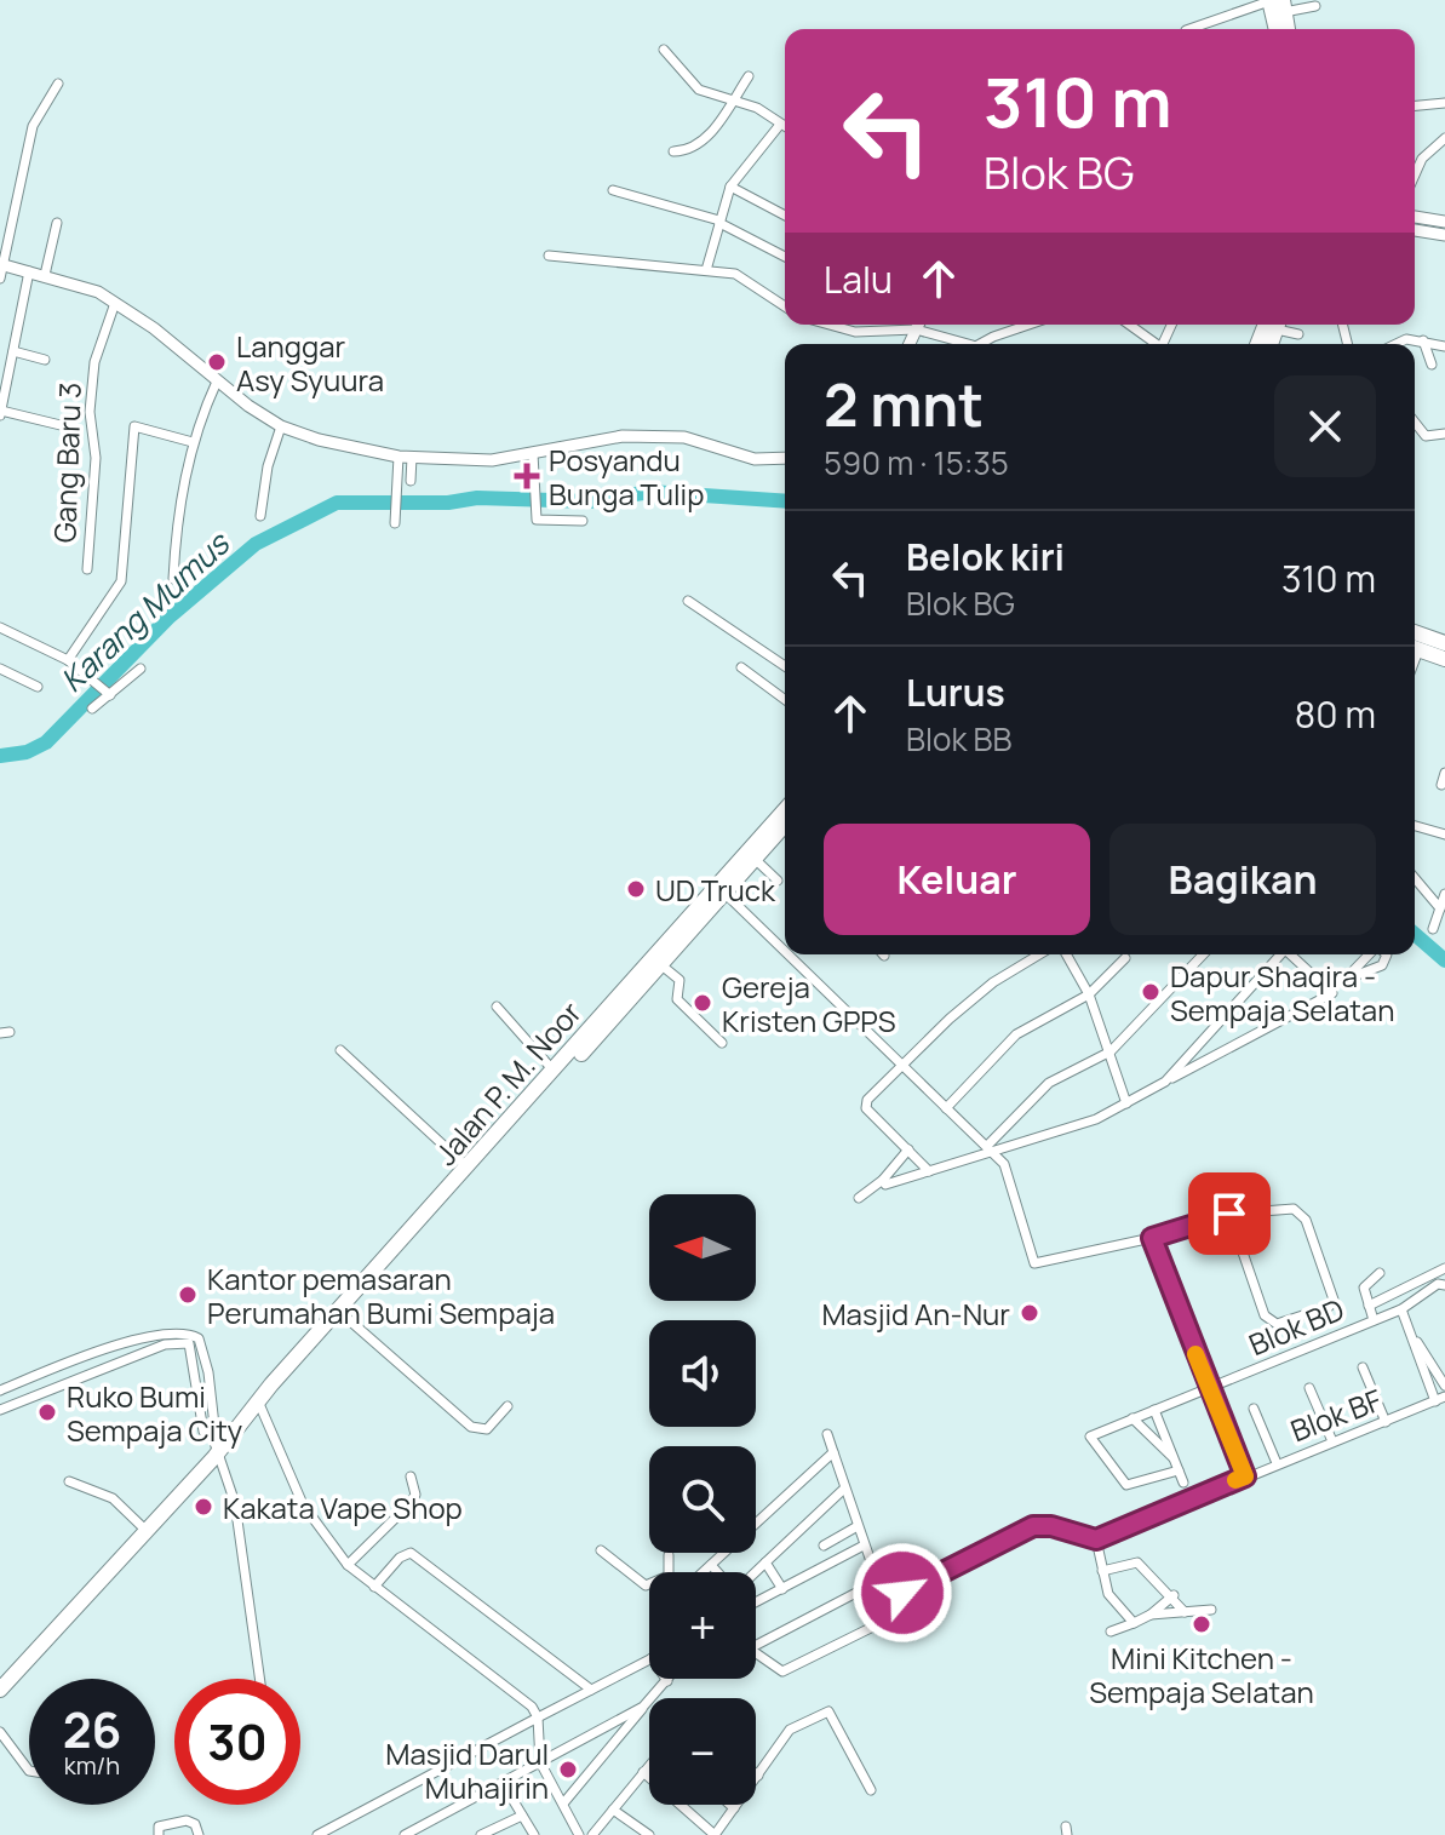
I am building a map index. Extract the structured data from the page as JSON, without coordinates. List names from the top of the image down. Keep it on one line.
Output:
{"streets":{"main road":["Jalan P. M. Noor"],"street":["Gang Baru 3","Blok BD","Blok BF"]},"water":["Karang Mumus"],"places":{"other":["Langgar Asy Syuura","UD Truck","Dapur Shaqira - Sempaja Selatan","Gereja Kristen GPPS","Kantor pemasaran Perumahan Bumi Sempaja","Masjid An-Nur","Ruko Bumi Sempaja City","Kakata Vape Shop","Mini Kitchen - Sempaja Selatan","Masjid Darul Muhajirin"],"health":["Posyandu Bunga Tulip"]},"north":"left","page":{"turn":["310 m","Blok BG"],"then":"Lalu","heading":["2 mnt","590 m · 15:35"],"list":[{"name":"Belok kiri","note":"Blok BG","value":"310 m"},{"name":"Lurus","note":"Blok BB","value":"80 m"}],"buttons":["Keluar","Bagikan"],"map_buttons":["+","−"],"speed":"26 km/h","limit":"30"}}
